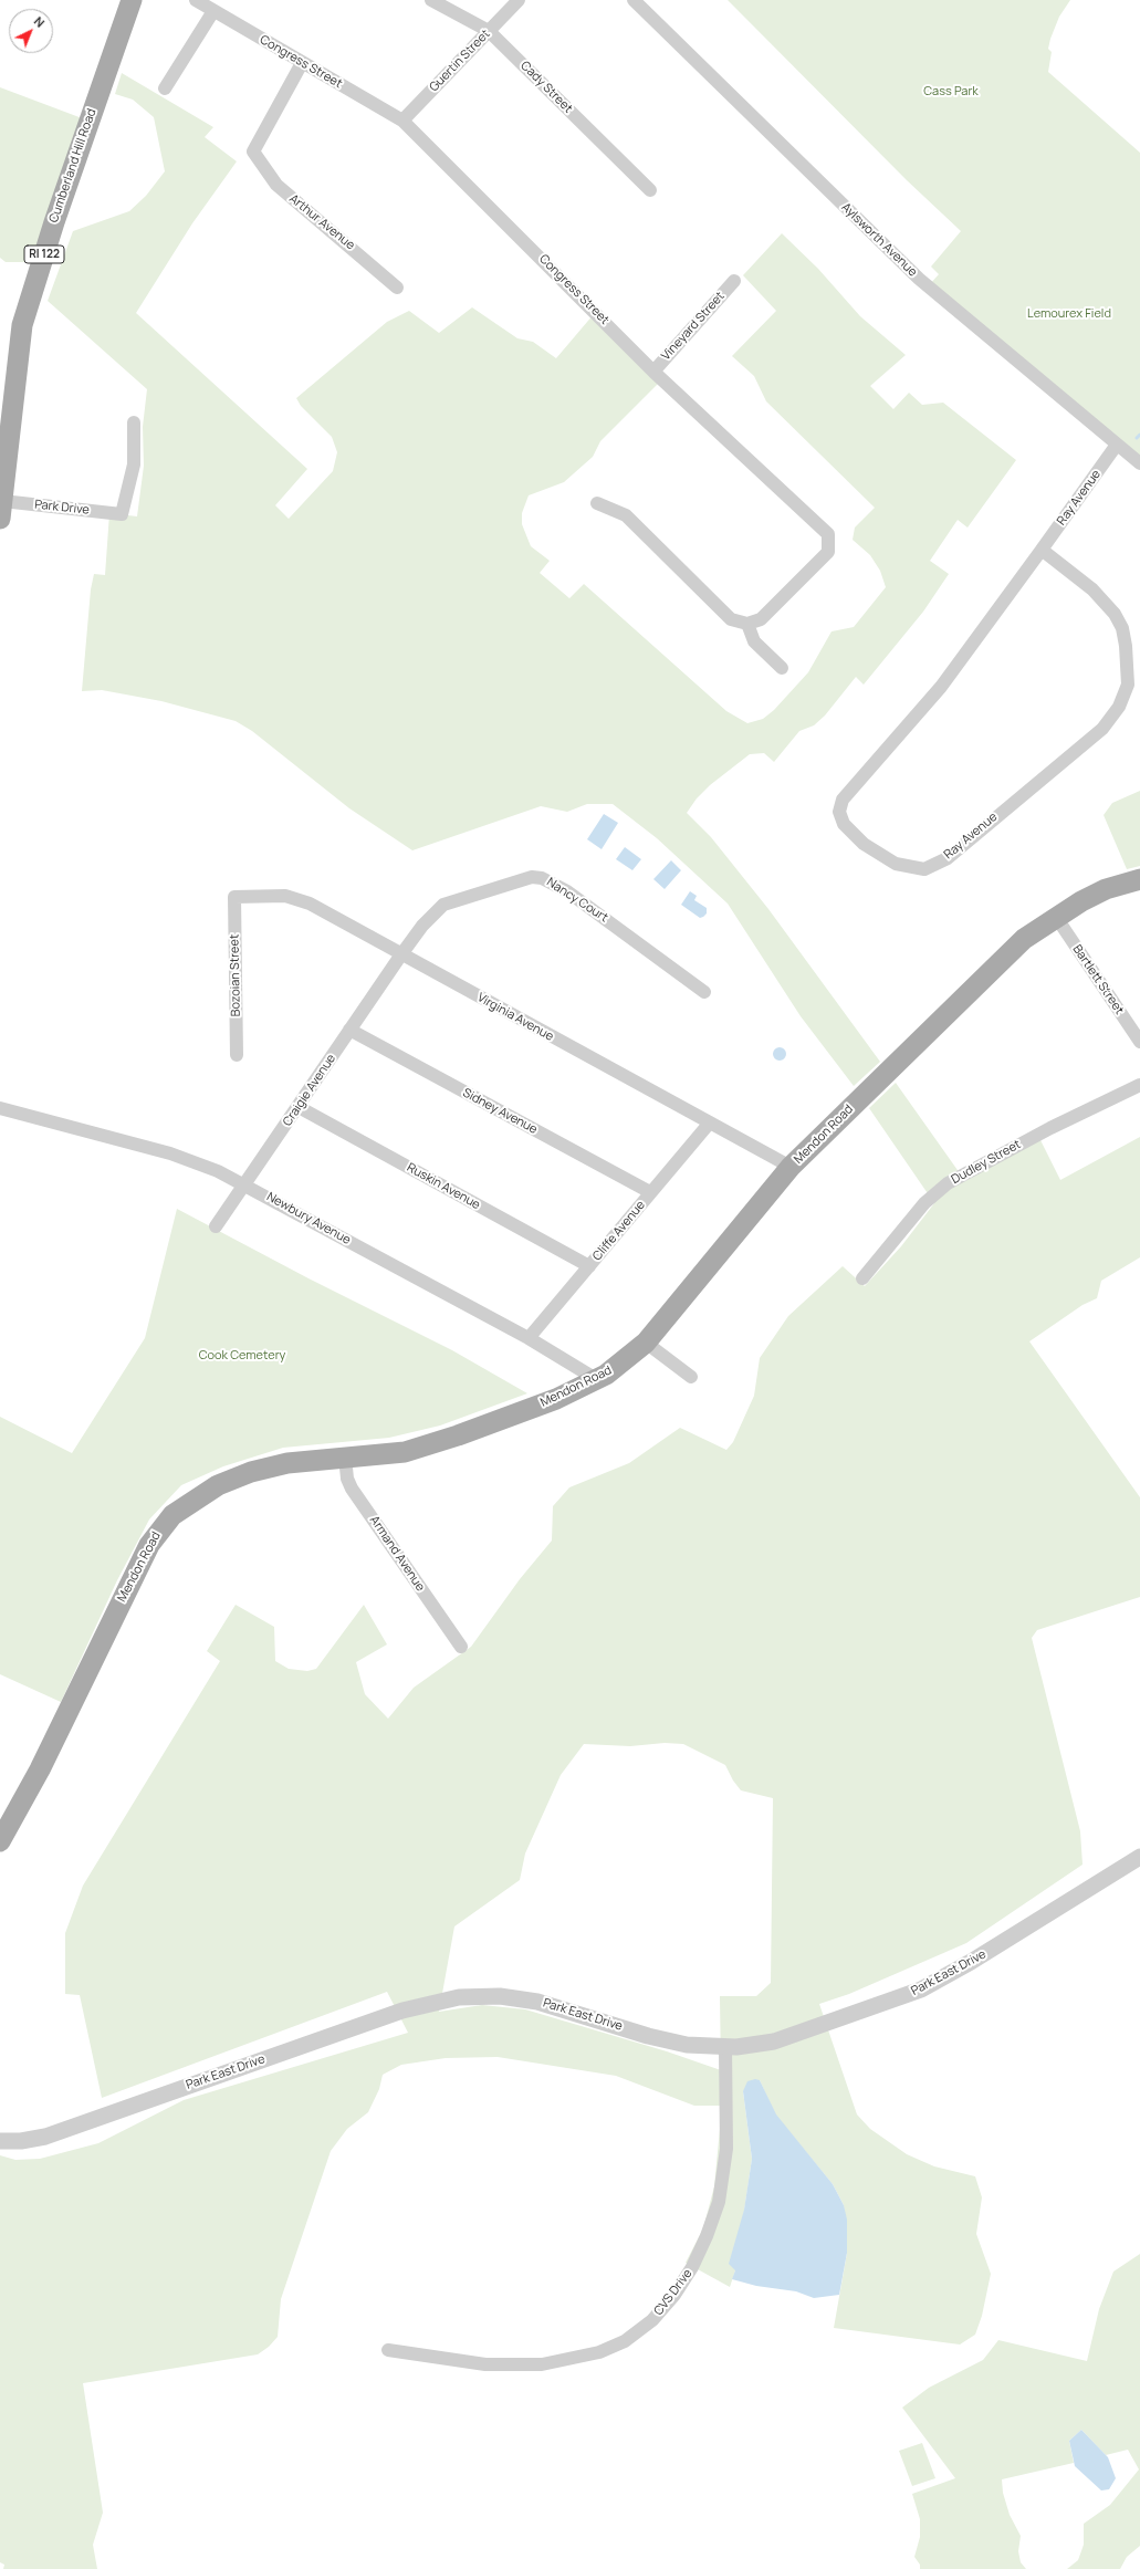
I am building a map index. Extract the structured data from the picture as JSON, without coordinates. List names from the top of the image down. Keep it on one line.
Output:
{"streets":{"main road":["Cumberland Hill Road","RI 122","Mendon Road"],"street":["Guertin Street","Congress Street","Cady Street","Arthur Avenue","Aylsworth Avenue","Vineyard Street","Ray Avenue","Park Drive","Nancy Court","Bozoian Street","Bartlett Street","Virginia Avenue","Craigie Avenue","Sidney Avenue","Dudley Street","Ruskin Avenue","Newbury Avenue","Cliffe Avenue","Armand Avenue","Park East Drive","CVS Drive"]},"crossings":[["Guertin Street","Congress Street"],["Guertin Street","Cady Street"],["Congress Street","Arthur Avenue"],["Congress Street","Vineyard Street"],["Cumberland Hill Road","Park Drive"],["Aylsworth Avenue","Ray Avenue"],["Nancy Court","Virginia Avenue"],["Nancy Court","Craigie Avenue"],["Bozoian Street","Virginia Avenue"],["Bartlett Street","Mendon Road"],["Virginia Avenue","Craigie Avenue"],["Virginia Avenue","Mendon Road"],["Virginia Avenue","Cliffe Avenue"],["Craigie Avenue","Sidney Avenue"],["Craigie Avenue","Ruskin Avenue"],["Craigie Avenue","Newbury Avenue"],["Sidney Avenue","Cliffe Avenue"],["Mendon Road","Newbury Avenue"],["Mendon Road","Armand Avenue"],["Ruskin Avenue","Cliffe Avenue"],["Newbury Avenue","Cliffe Avenue"],["Park East Drive","CVS Drive"]],"parks":["Cass Park","Lemourex Field","Cook Cemetery"],"north":"top right"}
